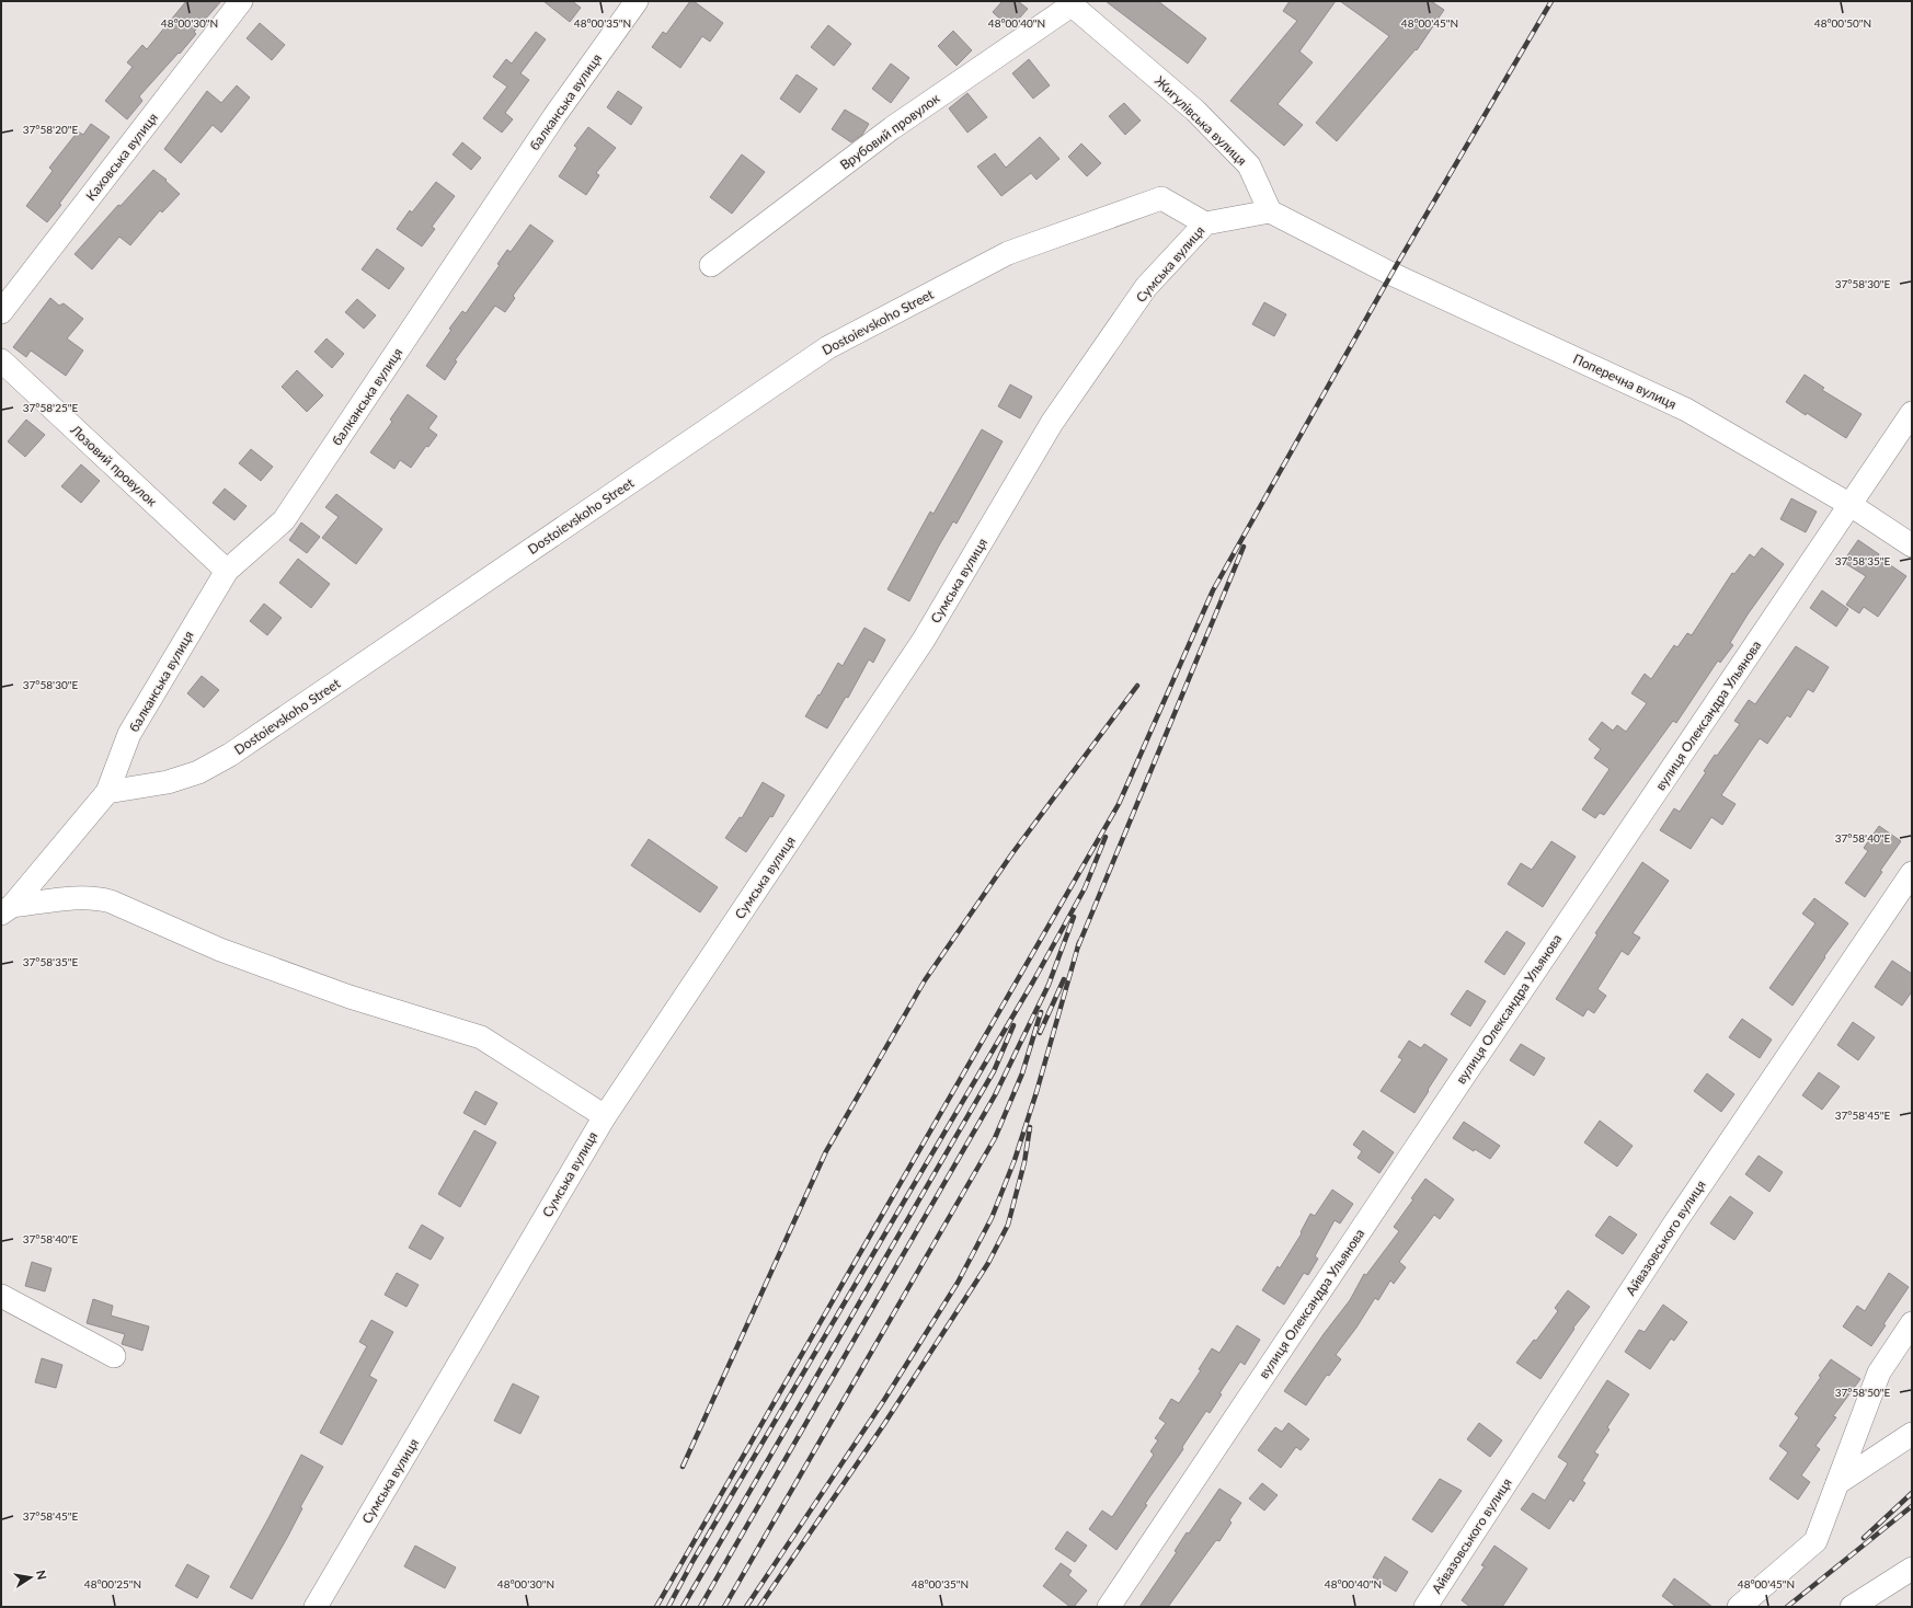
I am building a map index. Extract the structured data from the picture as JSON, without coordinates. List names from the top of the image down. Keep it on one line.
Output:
{"streets":{"street":["балканська вулиця","Жигулівська вулиця","Врубовий провулок","Каховська вулиця","Сумська вулиця","Dostoievskoho Street","Поперечна вулиця","Лозовий провулок","вулиця Олександра Ульянова","Айвазовського вулиця"]},"crossings":[["балканська вулиця","Dostoievskoho Street"],["балканська вулиця","Лозовий провулок"],["Жигулівська вулиця","Врубовий провулок"],["Жигулівська вулиця","Сумська вулиця"],["Жигулівська вулиця","Поперечна вулиця"],["Сумська вулиця","Dostoievskoho Street"],["Сумська вулиця","Поперечна вулиця"],["Поперечна вулиця","вулиця Олександра Ульянова"]],"north":"right","coordinates":["48°00'30\"N","48°00'35\"N","48°00'40\"N","48°00'45\"N","48°00'50\"N","37°58'20\"E","37°58'30\"E","37°58'25\"E","37°58'35\"E","37°58'40\"E","37°58'45\"E","37°58'50\"E","48°00'25\"N"]}
